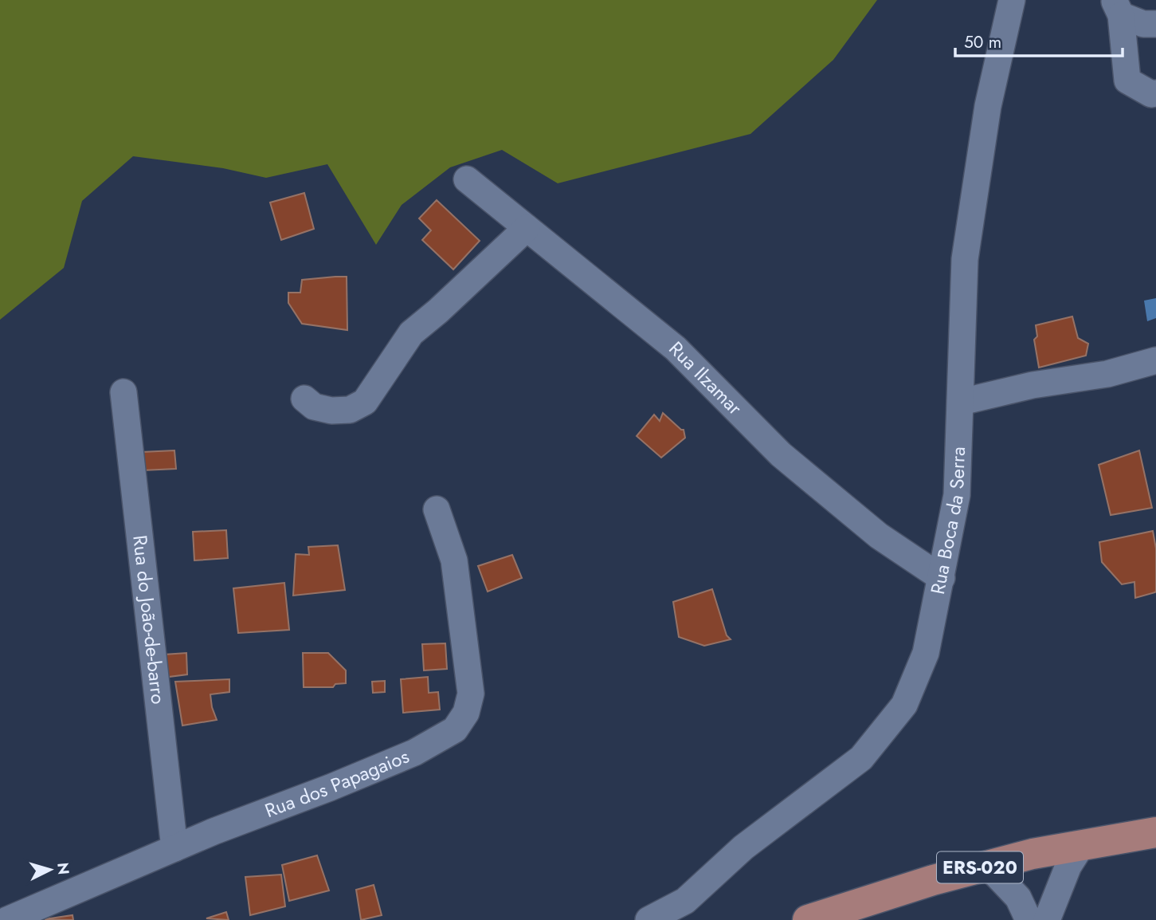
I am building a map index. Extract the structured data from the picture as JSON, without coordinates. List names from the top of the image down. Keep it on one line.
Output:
{"streets":{"main road":["ERS-020"],"street":["Rua Ilzamar","Rua Boca da Serra","Rua do João-de-barro","Rua dos Papagaios"]},"crossings":[["Rua Ilzamar","Rua Boca da Serra"],["Rua do João-de-barro","Rua dos Papagaios"]],"scale_bar":"50 m","north":"right"}
